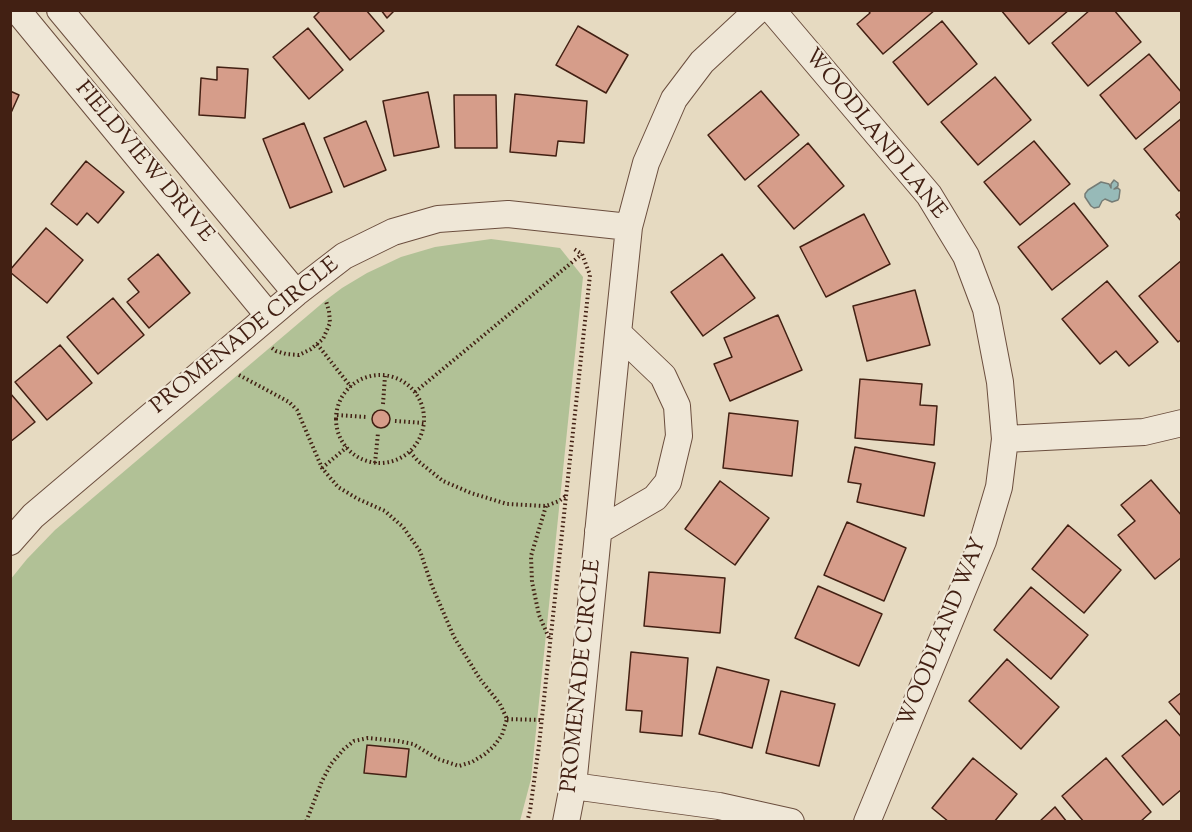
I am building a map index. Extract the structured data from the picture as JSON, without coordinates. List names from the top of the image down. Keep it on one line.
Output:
{"streets":{"street":["WOODLAND LANE","FIELDVIEW DRIVE","PROMENADE CIRCLE","WOODLAND WAY"]},"crossings":[["WOODLAND LANE","WOODLAND WAY"],["FIELDVIEW DRIVE","PROMENADE CIRCLE"]]}
